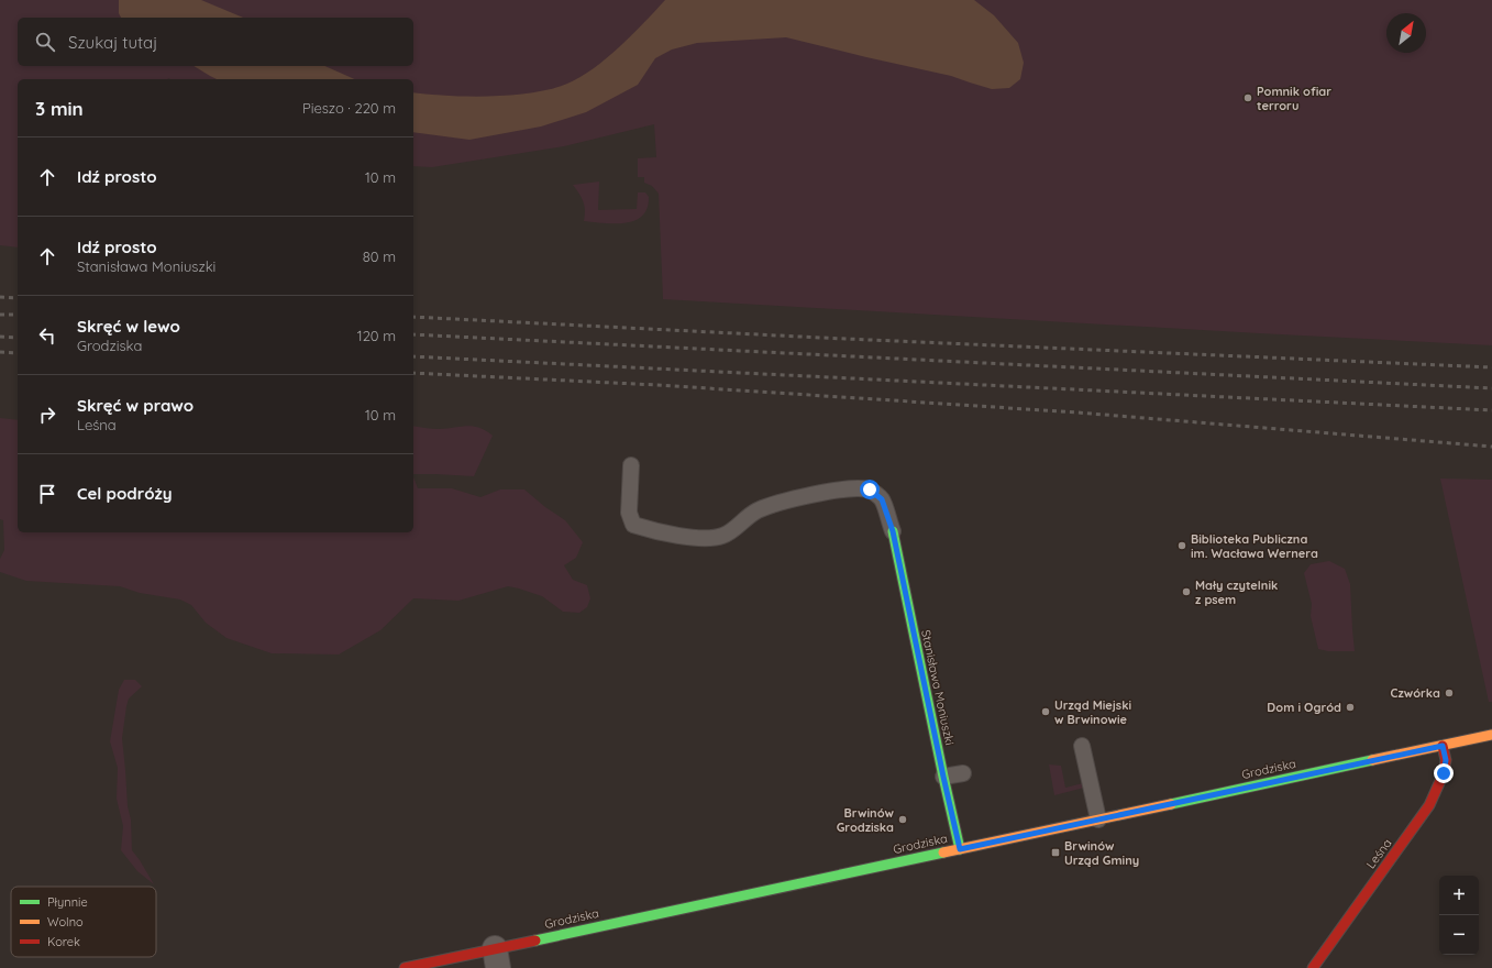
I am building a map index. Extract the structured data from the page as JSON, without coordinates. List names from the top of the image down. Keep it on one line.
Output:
{"streets":{"street":["Stanisława Moniuszki","Grodziska","Leśna"]},"crossings":[["Stanisława Moniuszki","Grodziska"],["Grodziska","Leśna"]],"places":{"other":["Pomnik ofiar terroru","Biblioteka Publiczna im. Wacława Wernera","Mały czytelnik z psem","Czwórka","Dom i Ogród","Urząd Miejski w Brwinowie","Brwinów Grodziska"],"transit":["Brwinów Urząd Gminy"]},"legend":["Płynnie","Wolno","Korek"],"north":"top right","page":{"search":"Szukaj tutaj","heading":["3 min","Pieszo · 220 m"],"list":[["Idź prosto","10 m"],["Idź prosto","Stanisława Moniuszki","80 m"],["Skręć w lewo","Grodziska","120 m"],["Skręć w prawo","Leśna","10 m"],"Cel podróży"],"map_buttons":["+","−"]}}
